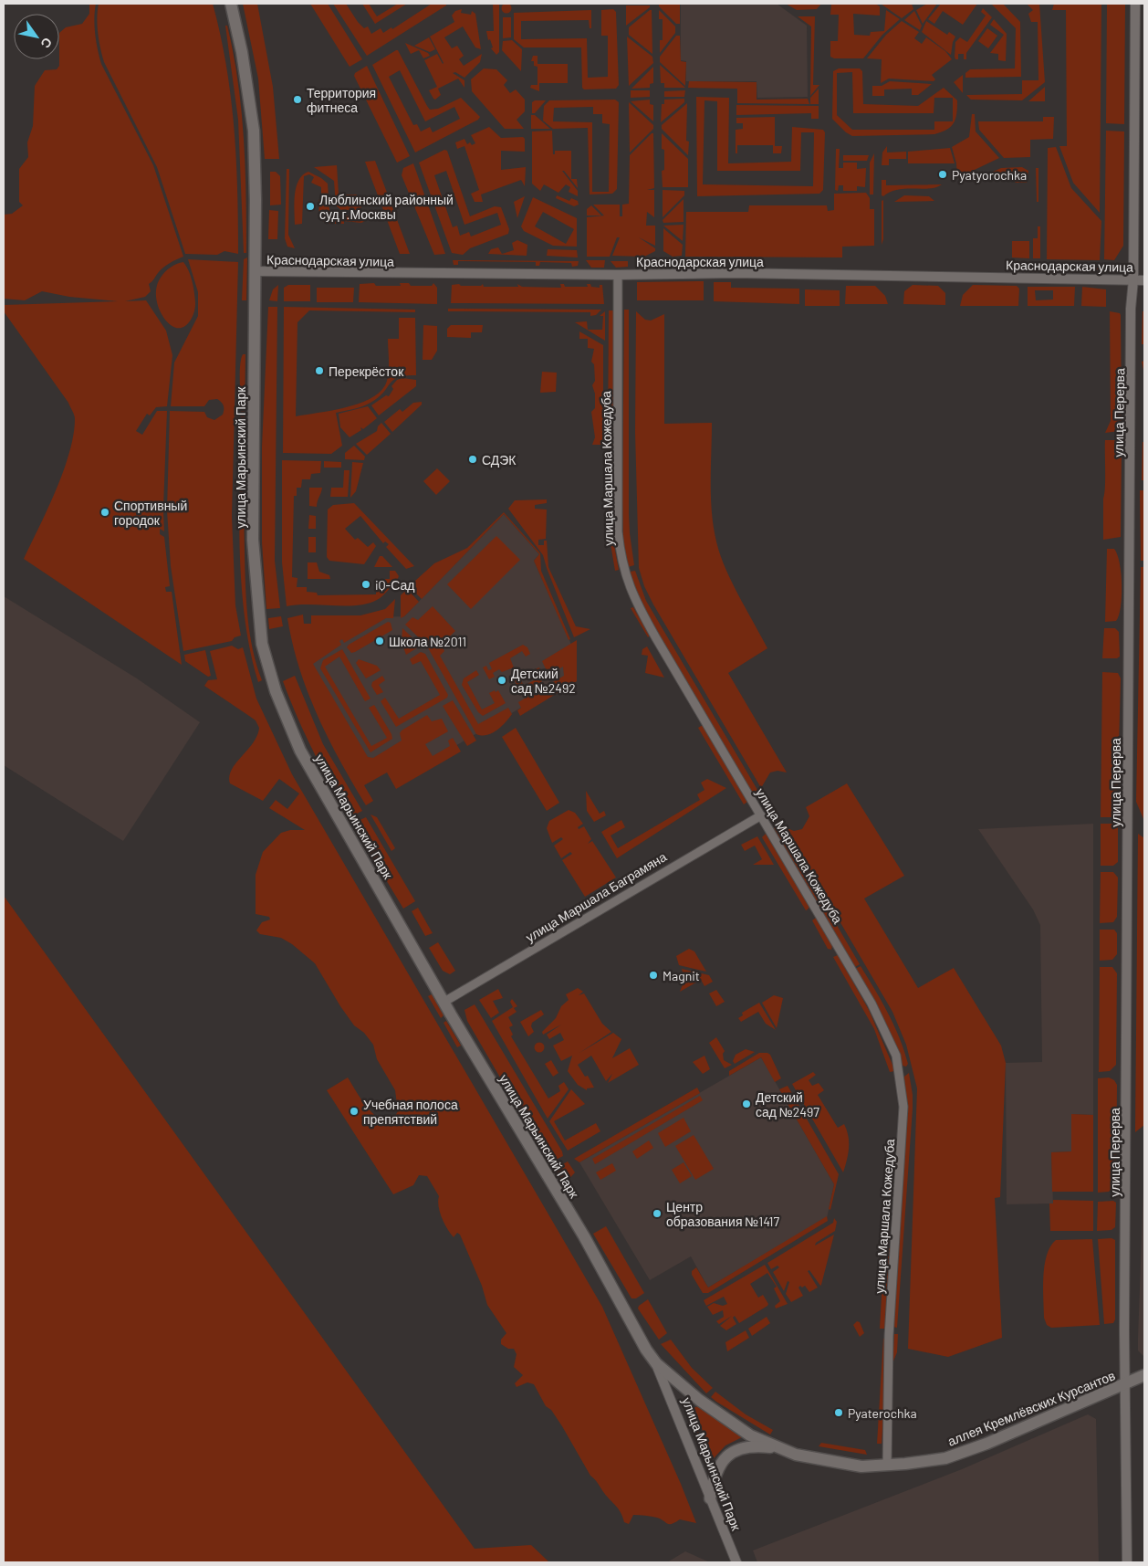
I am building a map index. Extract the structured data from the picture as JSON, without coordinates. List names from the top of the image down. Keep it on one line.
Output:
{"streets":{"main road":["улица Марьинский Парк","аллея Кремлёвских Курсантов"],"street":["Краснодарская улица","улица Перерва","улица Маршала Кожедуба","улица Маршала Баграмяна"]},"crossings":[["Краснодарская улица","улица Перерва"],["Краснодарская улица","улица Марьинский Парк"],["Краснодарская улица","улица Маршала Кожедуба"],["улица Перерва","аллея Кремлёвских Курсантов"],["улица Марьинский Парк","улица Маршала Баграмяна"],["улица Марьинский Парк","аллея Кремлёвских Курсантов"],["улица Маршала Кожедуба","улица Маршала Баграмяна"],["улица Маршала Кожедуба","аллея Кремлёвских Курсантов"]],"places":["Территория фитнеса","Pyatyorochka","Люблинский районный суд г.Москвы","Перекрёсток","СДЭК","Спортивный городок","iQ-Сад","Школа №2011","Детский сад №2492","Magnit","Детский сад №2497","Учебная полоса препятствий","Центр образования №1417","Pyaterochka"],"north":"bottom right"}
